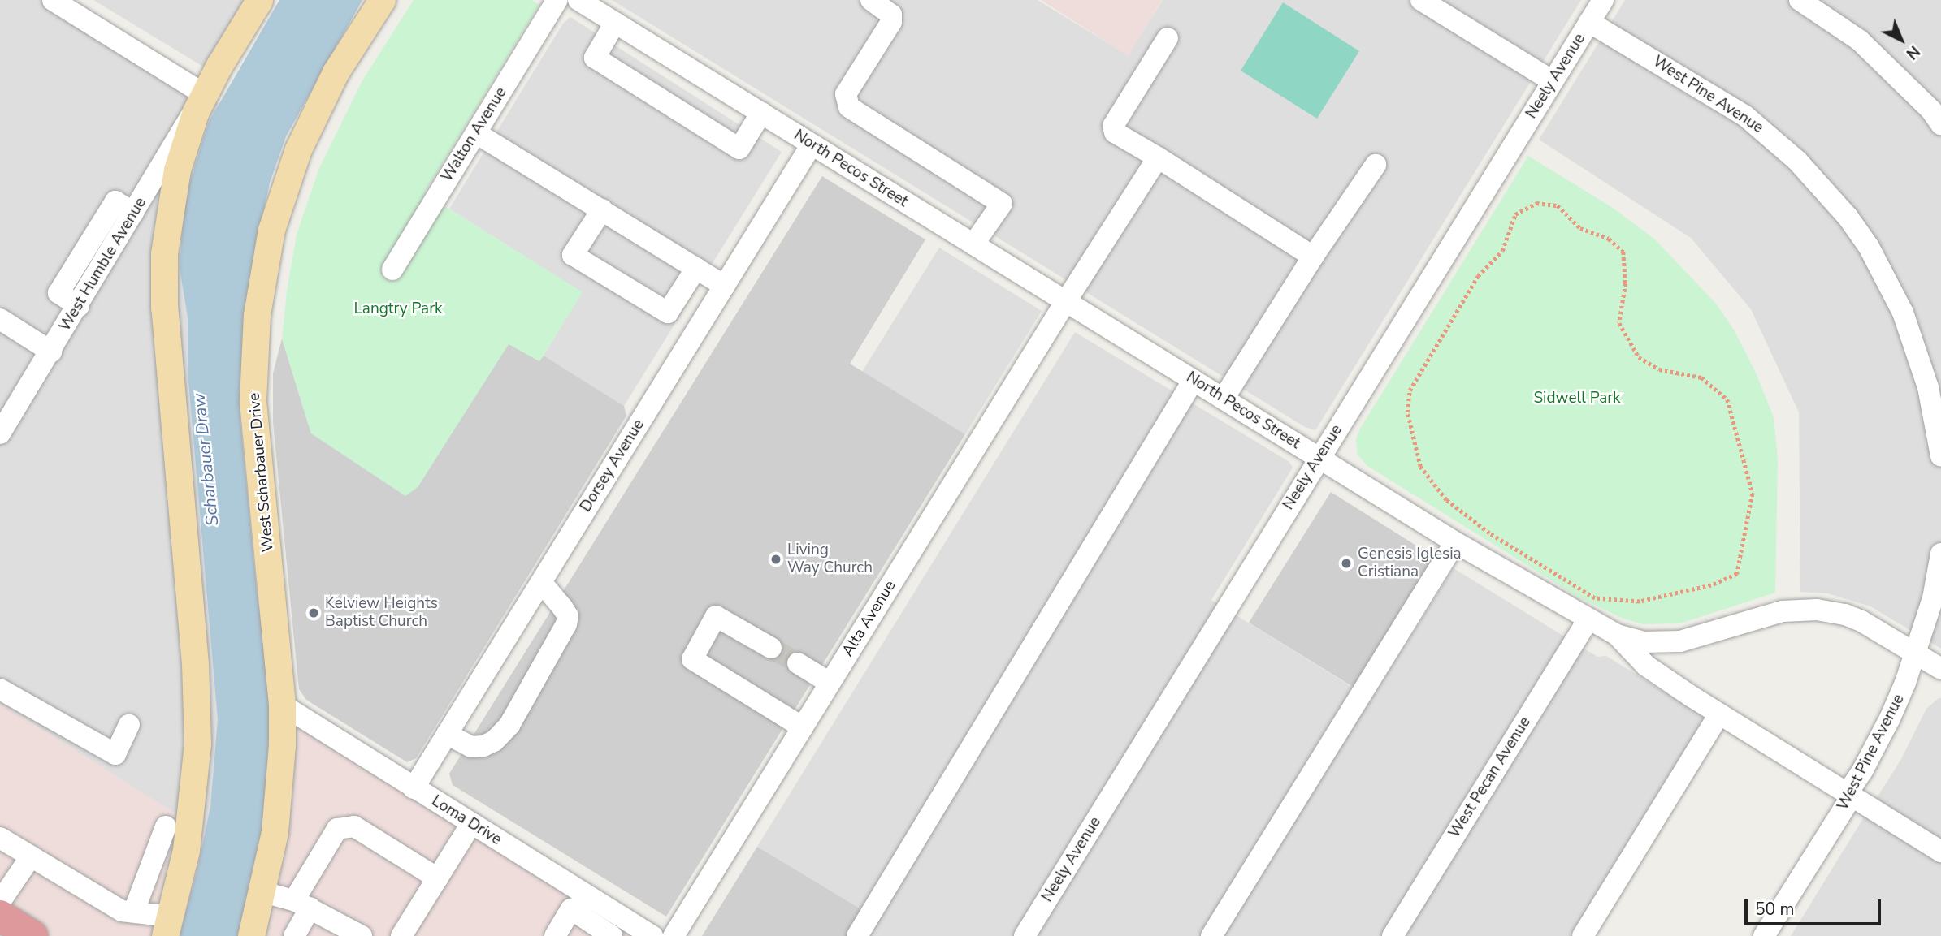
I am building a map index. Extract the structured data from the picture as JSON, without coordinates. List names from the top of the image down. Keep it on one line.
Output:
{"streets":{"main road":["West Scharbauer Drive"],"street":["Neely Avenue","West Pine Avenue","Walton Avenue","North Pecos Street","West Humble Avenue","Dorsey Avenue","Alta Avenue","West Pecan Avenue","Loma Drive"]},"crossings":[["Neely Avenue","West Pine Avenue"],["Neely Avenue","North Pecos Street"],["West Pine Avenue","North Pecos Street"],["North Pecos Street","Dorsey Avenue"],["North Pecos Street","Alta Avenue"],["North Pecos Street","West Pecan Avenue"],["Dorsey Avenue","Loma Drive"],["West Scharbauer Drive","Loma Drive"]],"water":["Scharbauer Draw"],"parks":["Langtry Park","Sidwell Park"],"places":["Living Way Church","Genesis Iglesia Cristiana","Kelview Heights Baptist Church"],"scale_bar":"50 m","north":"bottom right"}
